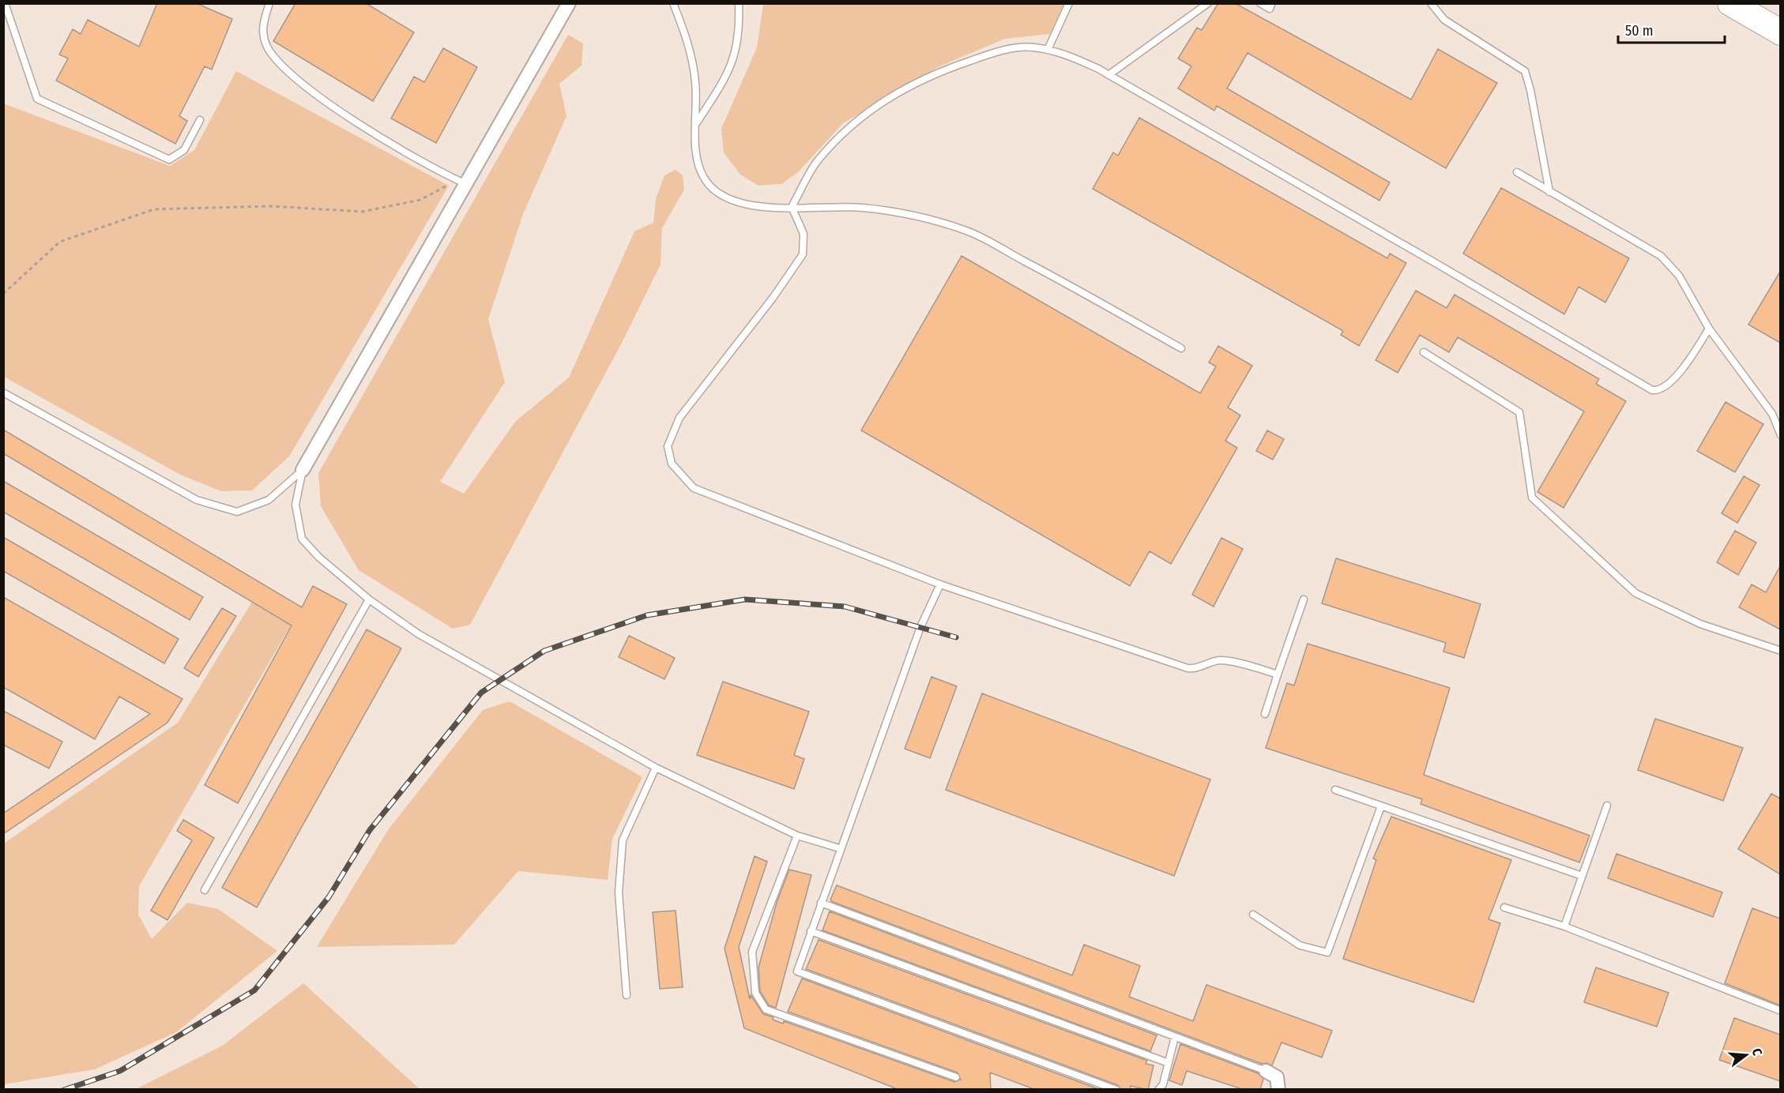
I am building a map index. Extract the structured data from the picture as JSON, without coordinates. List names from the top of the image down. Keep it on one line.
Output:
{"scale_bar":"50 m","north":"right"}
